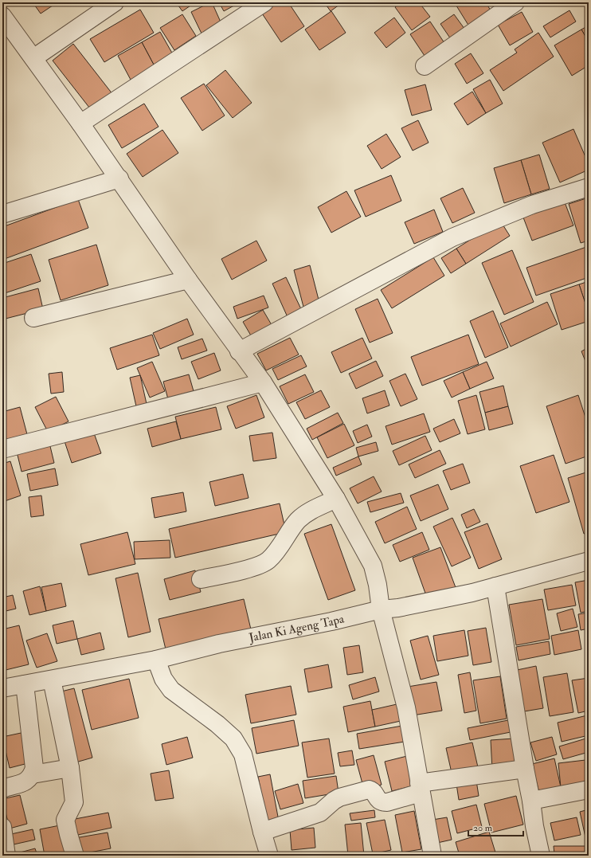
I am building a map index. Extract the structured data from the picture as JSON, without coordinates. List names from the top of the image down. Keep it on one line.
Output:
{"streets":{"street":["Jalan Ki Ageng Tapa"]},"scale_bar":"20 m"}
